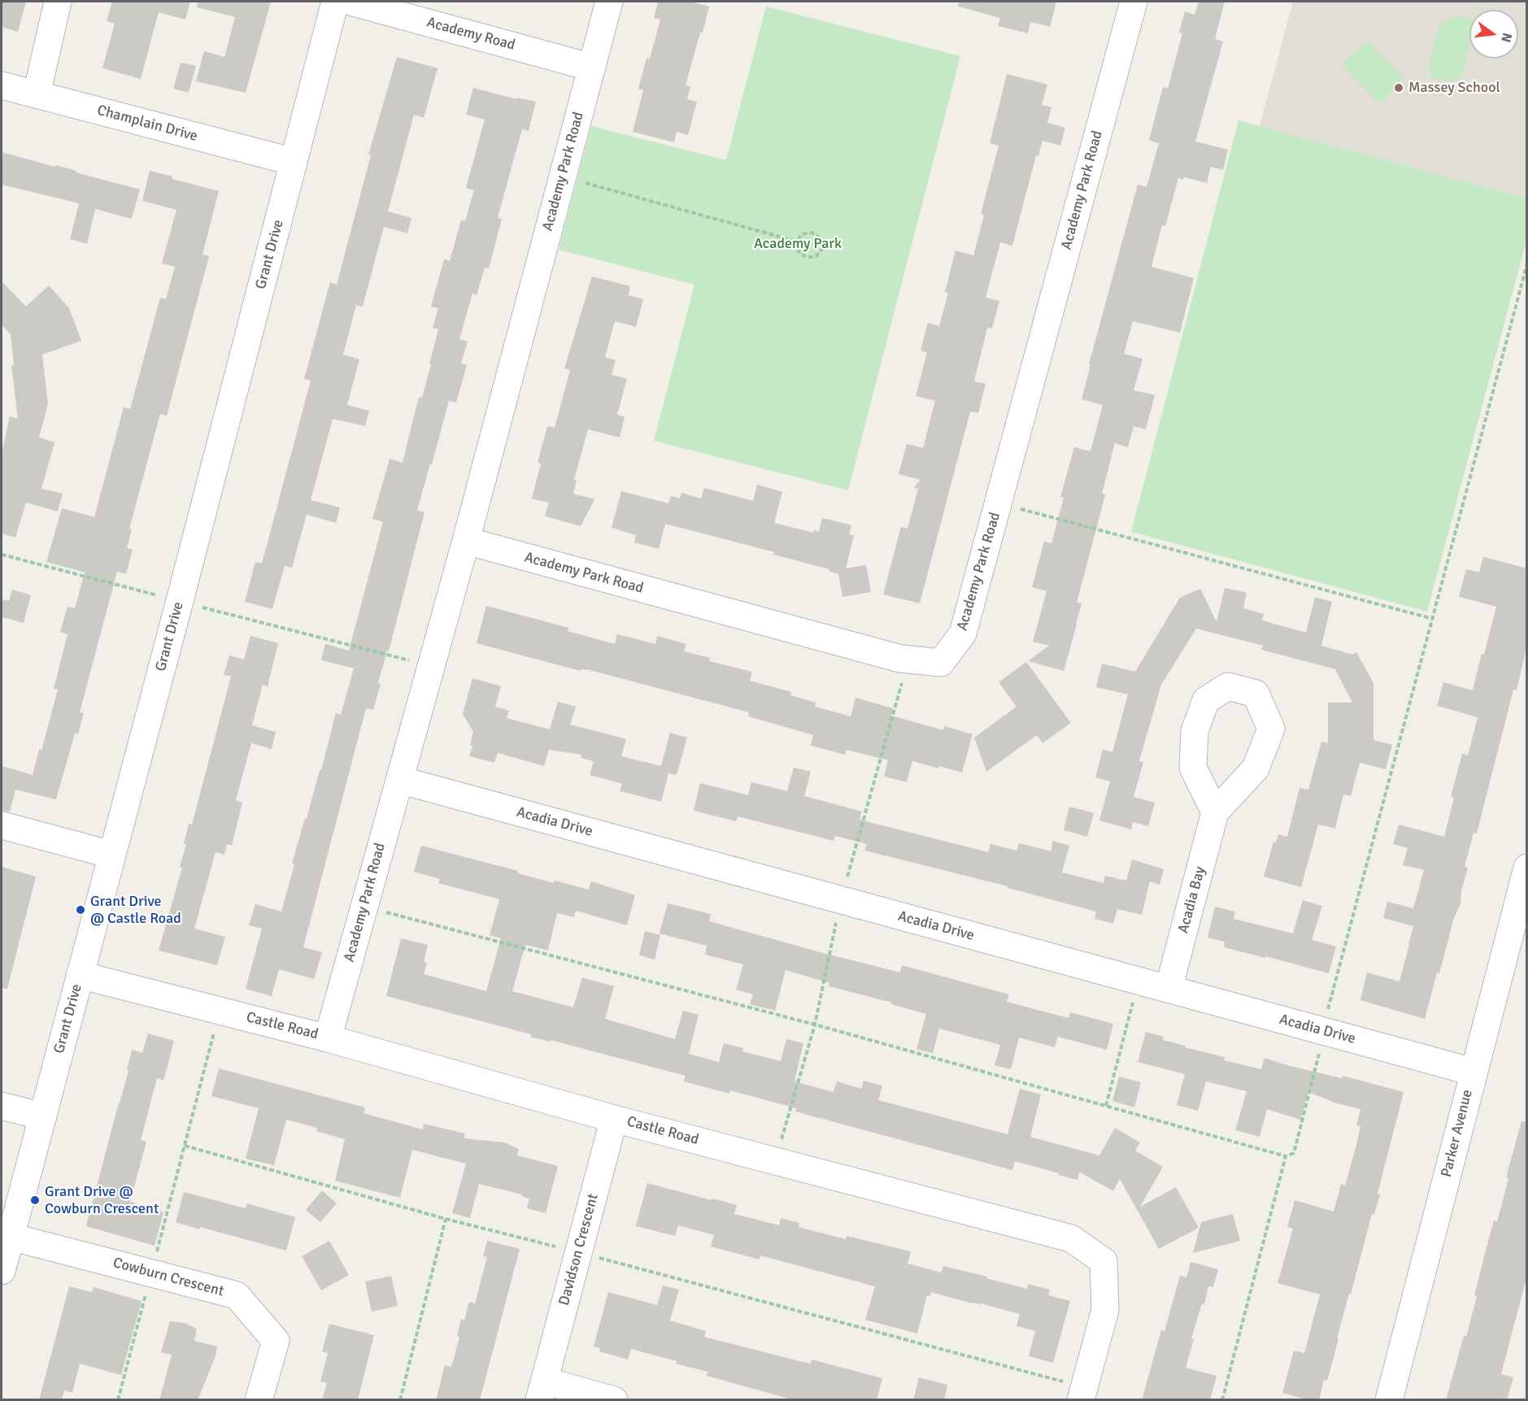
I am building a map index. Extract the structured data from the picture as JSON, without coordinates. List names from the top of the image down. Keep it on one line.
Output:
{"streets":{"street":["Academy Road","Champlain Drive","Academy Park Road","Grant Drive","Acadia Drive","Acadia Bay","Castle Road","Parker Avenue","Davidson Crescent","Cowburn Crescent"]},"crossings":[["Academy Road","Academy Park Road"],["Champlain Drive","Grant Drive"],["Academy Park Road","Acadia Drive"],["Academy Park Road","Castle Road"],["Grant Drive","Castle Road"],["Grant Drive","Cowburn Crescent"],["Acadia Drive","Acadia Bay"],["Acadia Drive","Parker Avenue"],["Castle Road","Davidson Crescent"]],"parks":["Academy Park"],"places":["Massey School","Grant Drive @ Castle Road","Grant Drive @ Cowburn Crescent"],"north":"right"}
